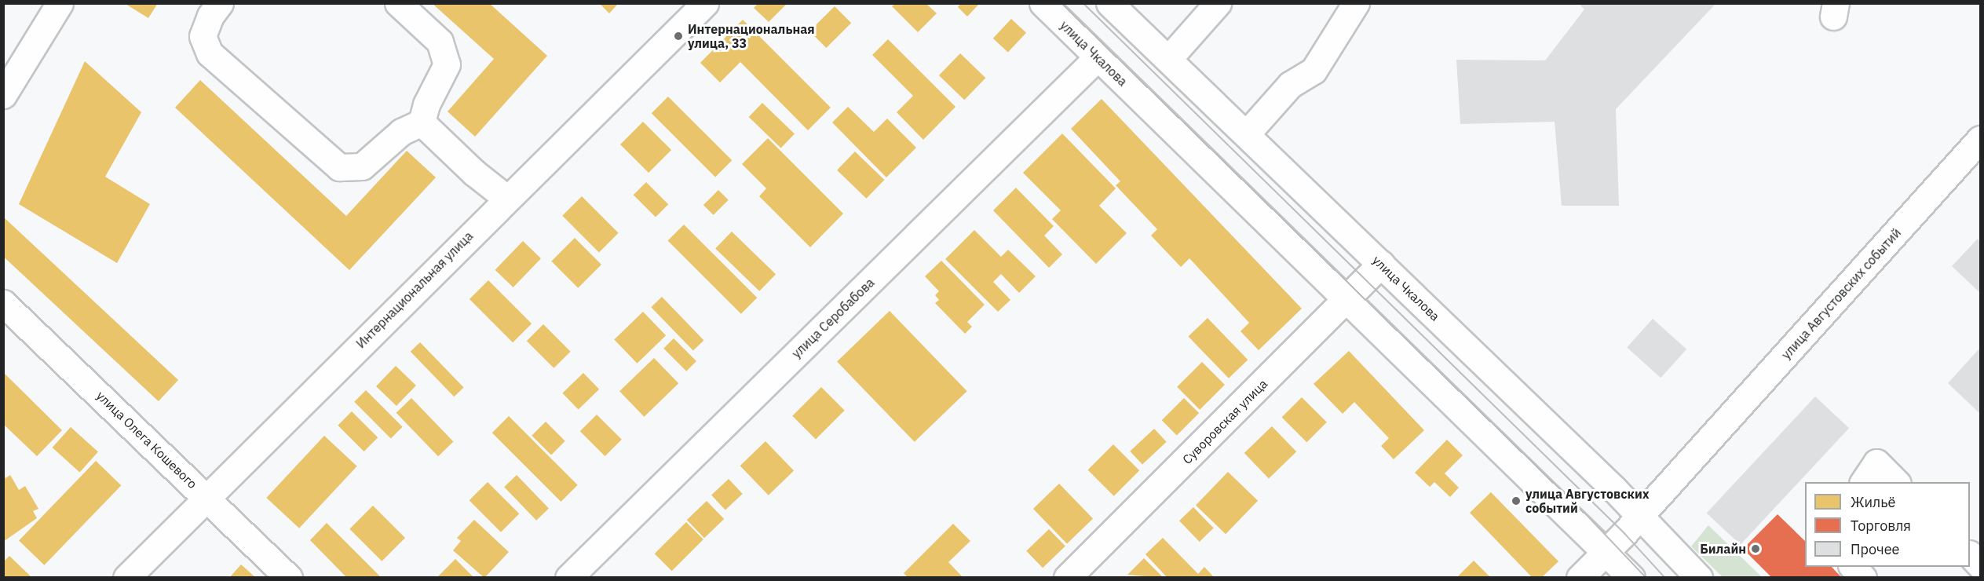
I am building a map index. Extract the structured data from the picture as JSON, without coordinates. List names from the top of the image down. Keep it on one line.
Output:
{"streets":{"main road":["улица Чкалова","Интернациональная улица","улица Августовских событий","улица Серобабова","Суворовская улица","улица Олега Кошевого"]},"crossings":[["улица Чкалова","улица Августовских событий"],["улица Чкалова","улица Серобабова"],["улица Чкалова","Суворовская улица"],["Интернациональная улица","улица Олега Кошевого"]],"places":["Интернациональная улица, 33","улица Августовских событий","Билайн"],"legend":["Жильё","Торговля","Прочее"]}
